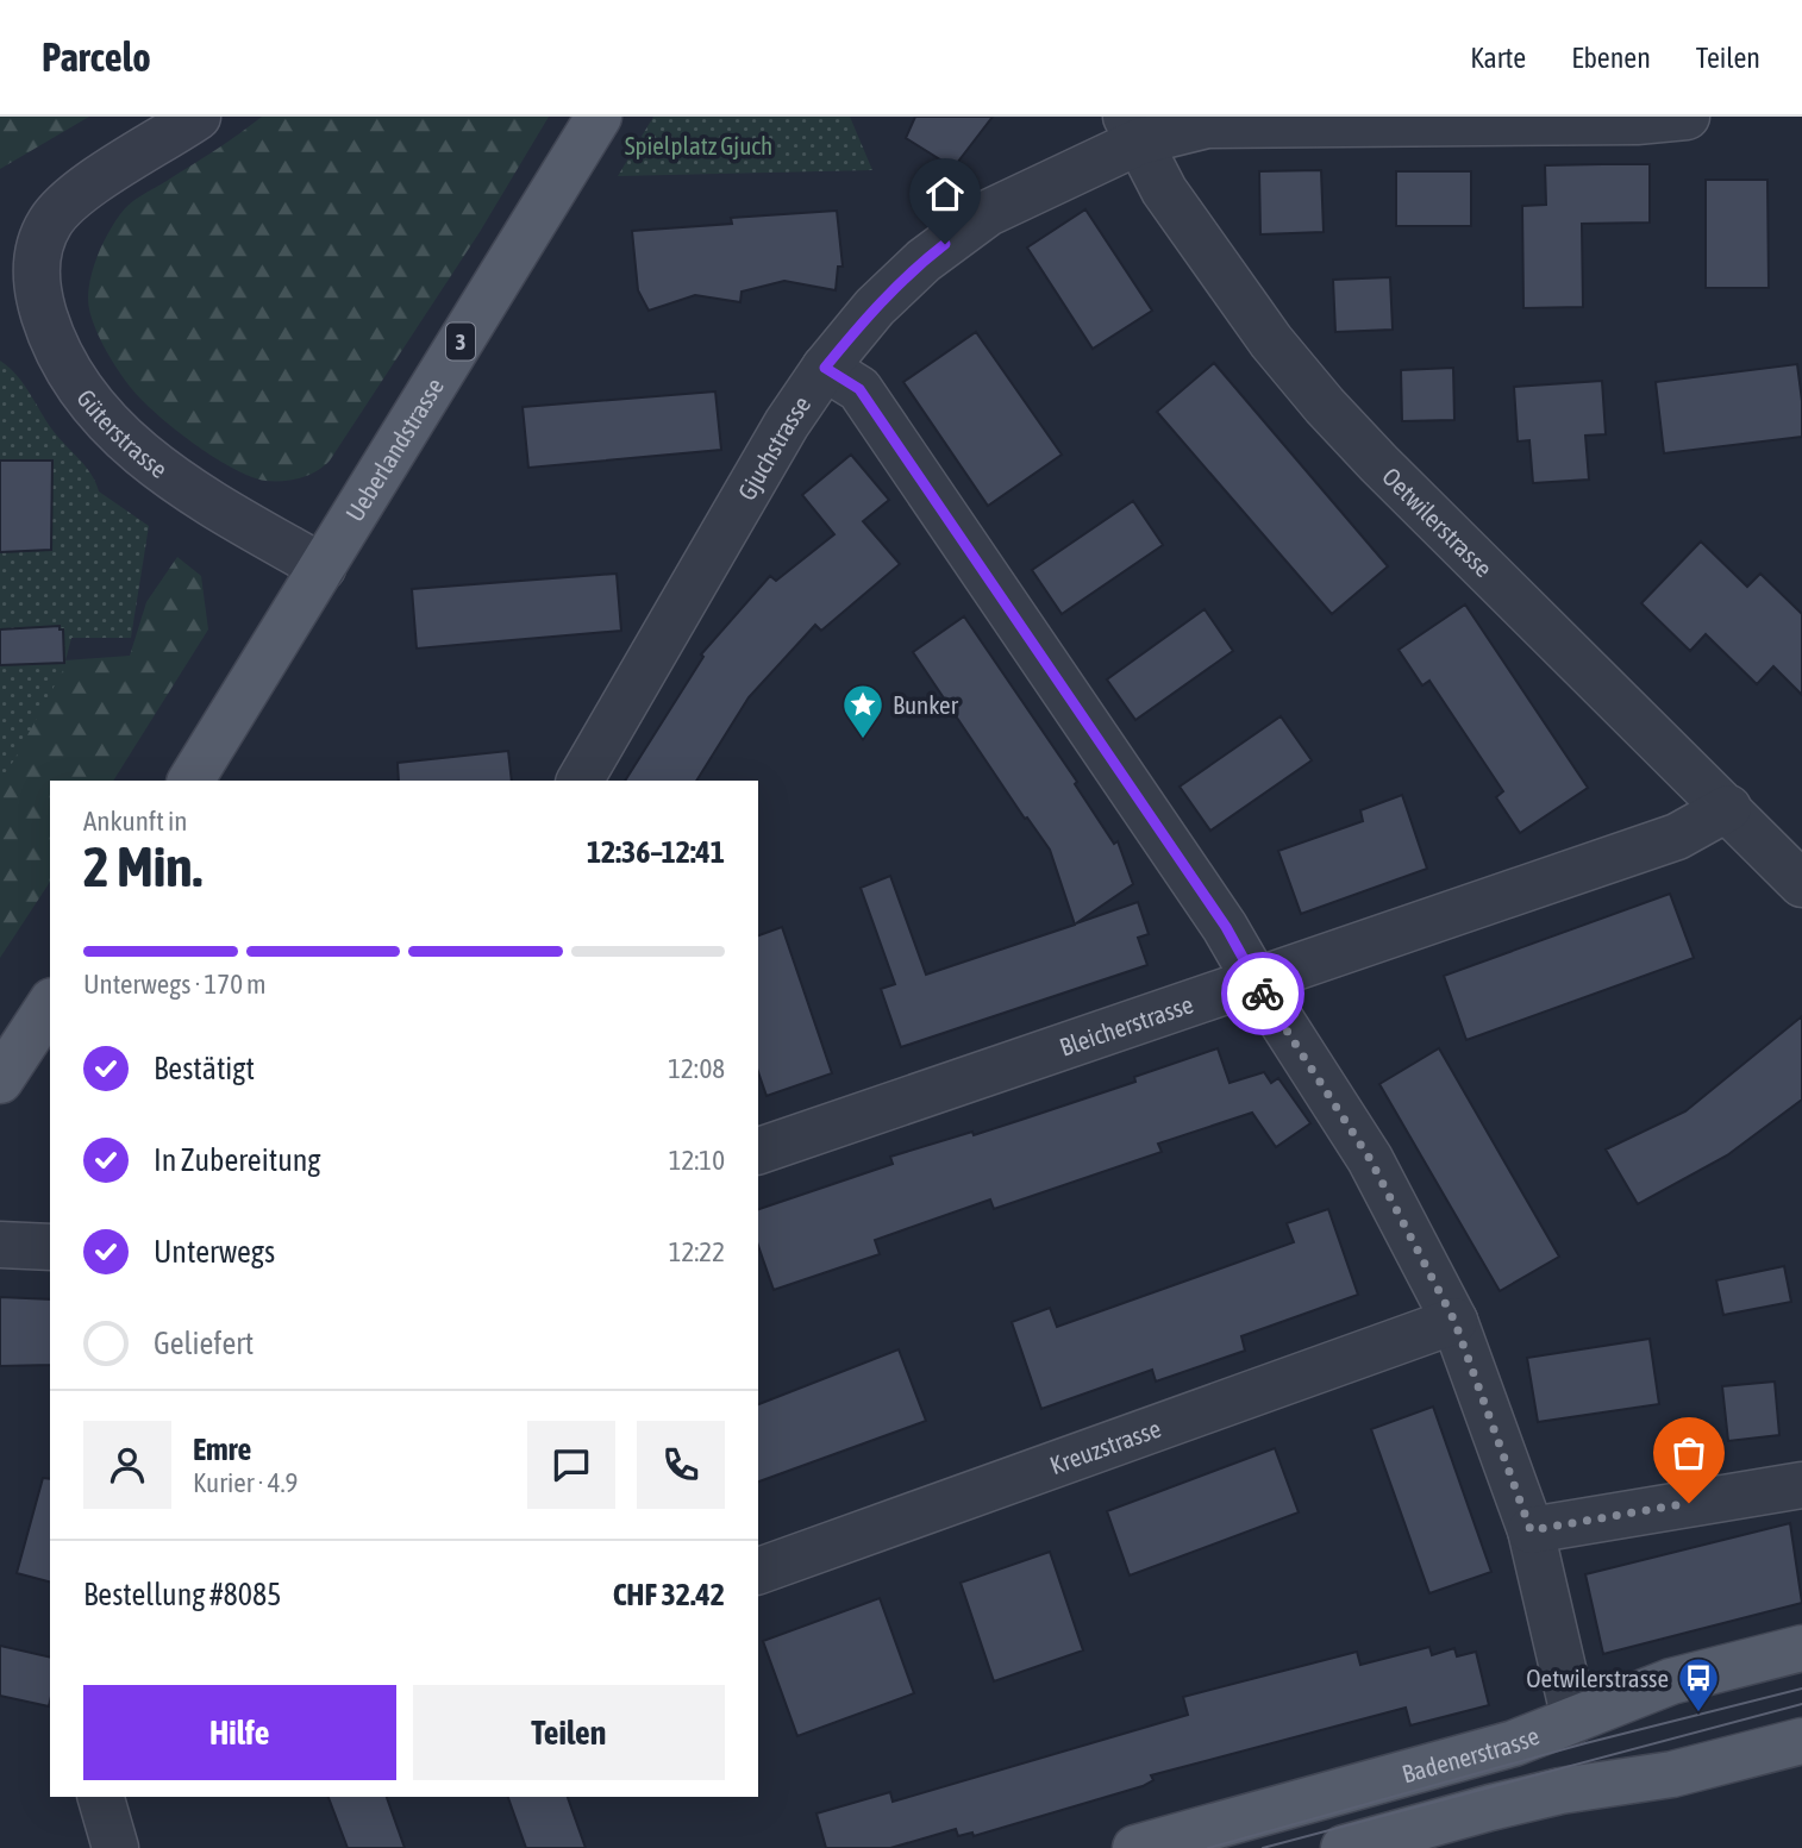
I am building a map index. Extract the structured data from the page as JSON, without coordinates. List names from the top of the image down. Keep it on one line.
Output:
{"streets":{"main road":["3","Ueberlandstrasse","Badenerstrasse"],"street":["Güterstrasse","Gjuchstrasse","Oetwilerstrasse","Bleicherstrasse","Kreuzstrasse"]},"crossings":[["Güterstrasse","Ueberlandstrasse"],["Gjuchstrasse","Oetwilerstrasse"],["Oetwilerstrasse","Bleicherstrasse"]],"parks":["Spielplatz Gjuch"],"places":{"place":["Bunker"],"bus stop":["Oetwilerstrasse"]},"page":{"header":"Parcelo","nav":["Karte","Ebenen","Teilen"],"heading":["2 Min.","Ankunft in","12:36–12:41"],"panel":["Emre","Kurier · 4.9","Bestellung #8085","CHF 32.42"],"bar":"Unterwegs · 170 m","list":[["Bestätigt","12:08"],["In Zubereitung","12:10"],["Unterwegs","12:22"],"Geliefert"],"buttons":["Hilfe","Teilen"]}}
